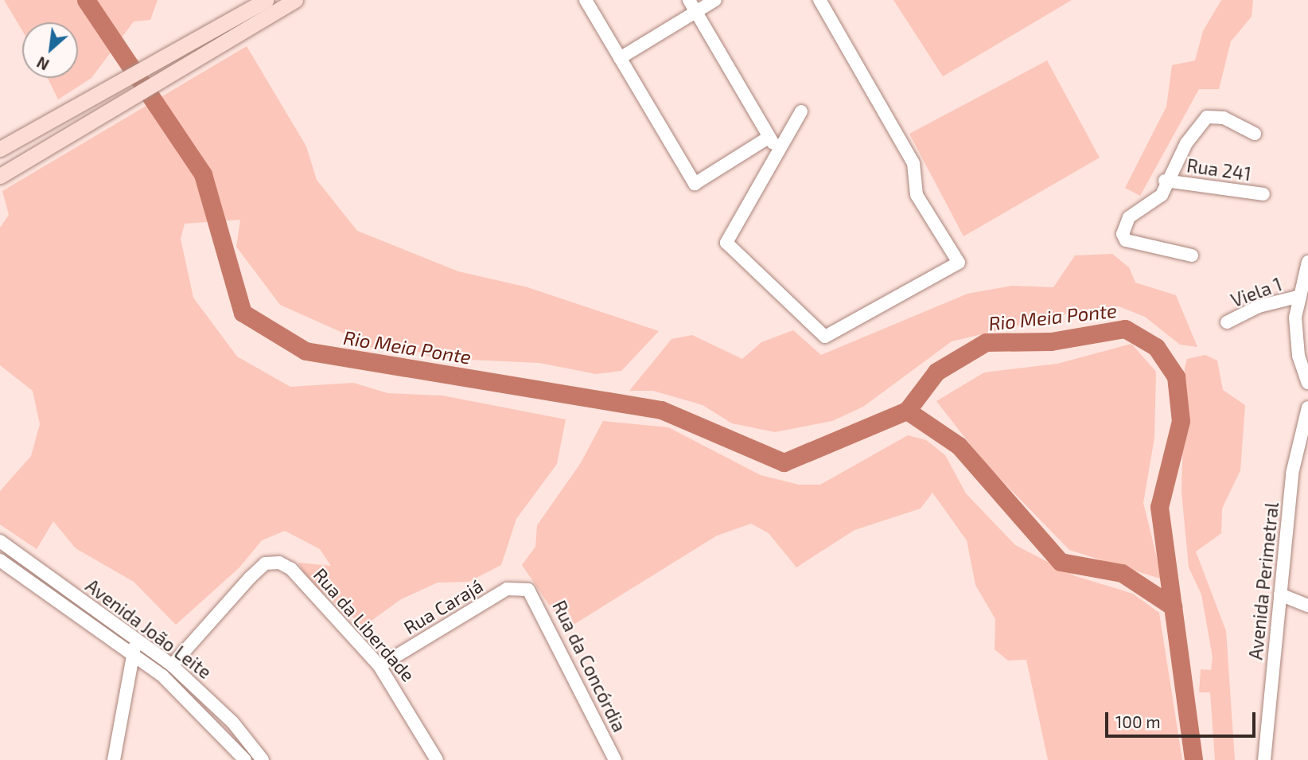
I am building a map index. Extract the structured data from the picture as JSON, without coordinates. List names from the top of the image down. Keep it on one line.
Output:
{"streets":{"street":["Rua 241","Viela 1","Avenida Perimetral","Rua Carajá","Rua da Liberdade","Avenida João Leite","Rua da Concórdia"]},"crossings":[["Rua Carajá","Rua da Liberdade"],["Rua Carajá","Rua da Concórdia"],["Rua da Liberdade","Avenida João Leite"]],"water":["Rio Meia Ponte"],"scale_bar":"100 m","north":"bottom left"}
